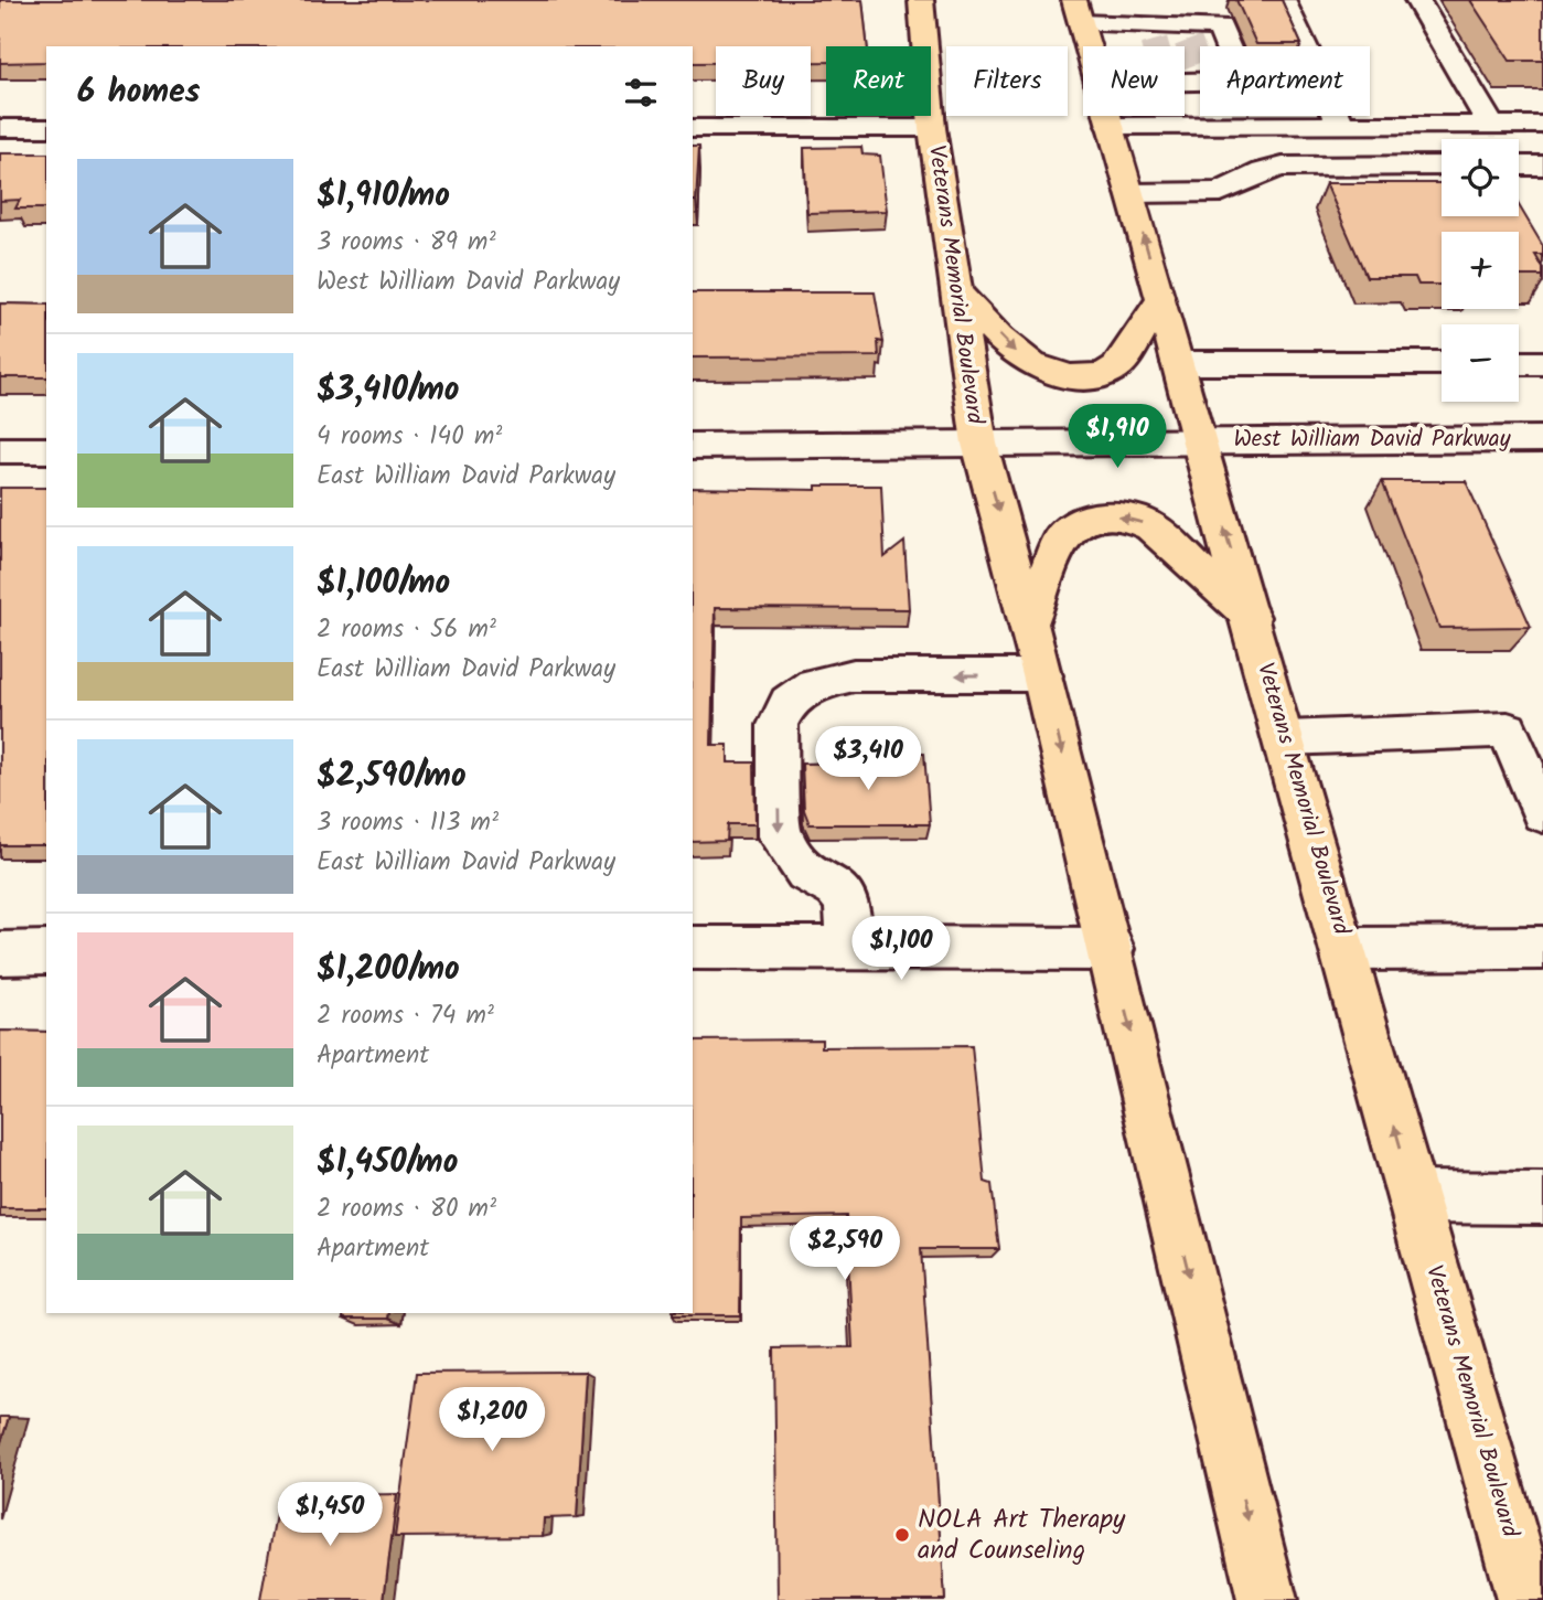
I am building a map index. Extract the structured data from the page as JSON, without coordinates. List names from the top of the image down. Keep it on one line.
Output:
{"streets":{"main road":["Veterans Memorial Boulevard"],"street":["West William David Parkway"]},"crossings":[["Veterans Memorial Boulevard","West William David Parkway"]],"places":["NOLA Art Therapy and Counseling"],"page":{"chip":["Buy","Rent","Filters","New","Apartment"],"heading":"6 homes","map_buttons":["+","−"],"list":[{"name":"$1,910/mo","note":"3 rooms · 89 m² · West William David Parkway"},{"name":"$3,410/mo","note":"4 rooms · 140 m² · East William David Parkway"},{"name":"$1,100/mo","note":"2 rooms · 56 m² · East William David Parkway"},{"name":"$2,590/mo","note":"3 rooms · 113 m² · East William David Parkway"},{"name":"$1,200/mo","note":"2 rooms · 74 m² · Apartment"},{"name":"$1,450/mo","note":"2 rooms · 80 m² · Apartment"}],"price":["$1,910","$3,410","$1,100","$2,590","$1,200","$1,450"]}}
